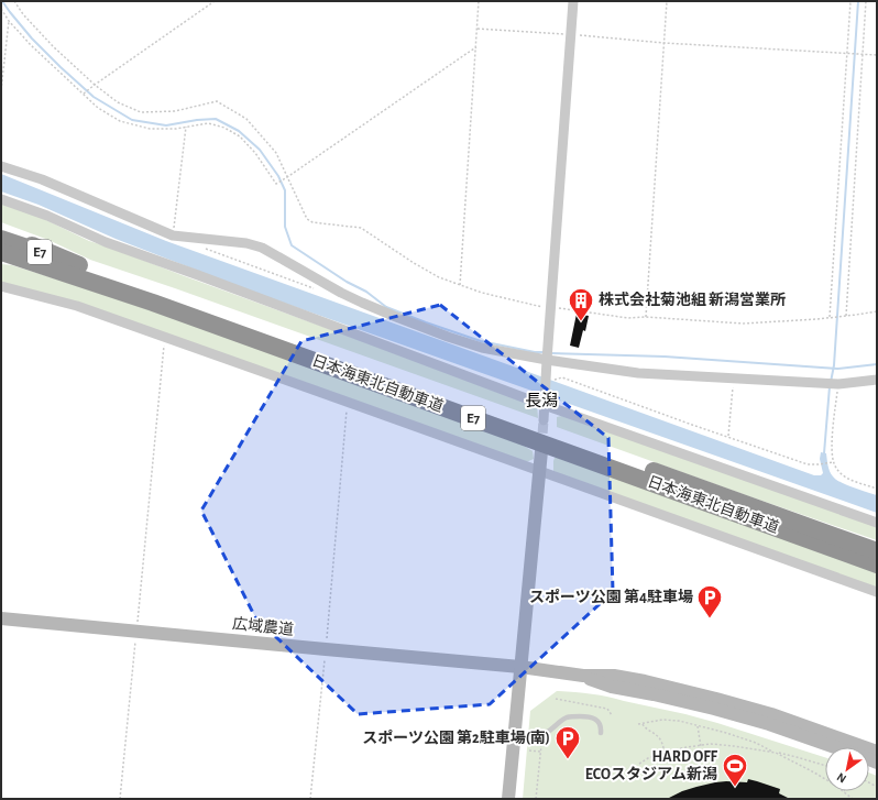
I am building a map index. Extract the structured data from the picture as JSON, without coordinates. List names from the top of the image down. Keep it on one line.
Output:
{"streets":{"highway":["E7","日本海東北自動車道"],"street":["広域農道"]},"districts":["長潟"],"places":{"building":["株式会社菊池組 新潟営業所"],"parking":["スポーツ公園 第4駐車場","スポーツ公園 第2駐車場(南)"],"sports":["HARD OFF ECOスタジアム新潟"]},"north":"bottom left"}
